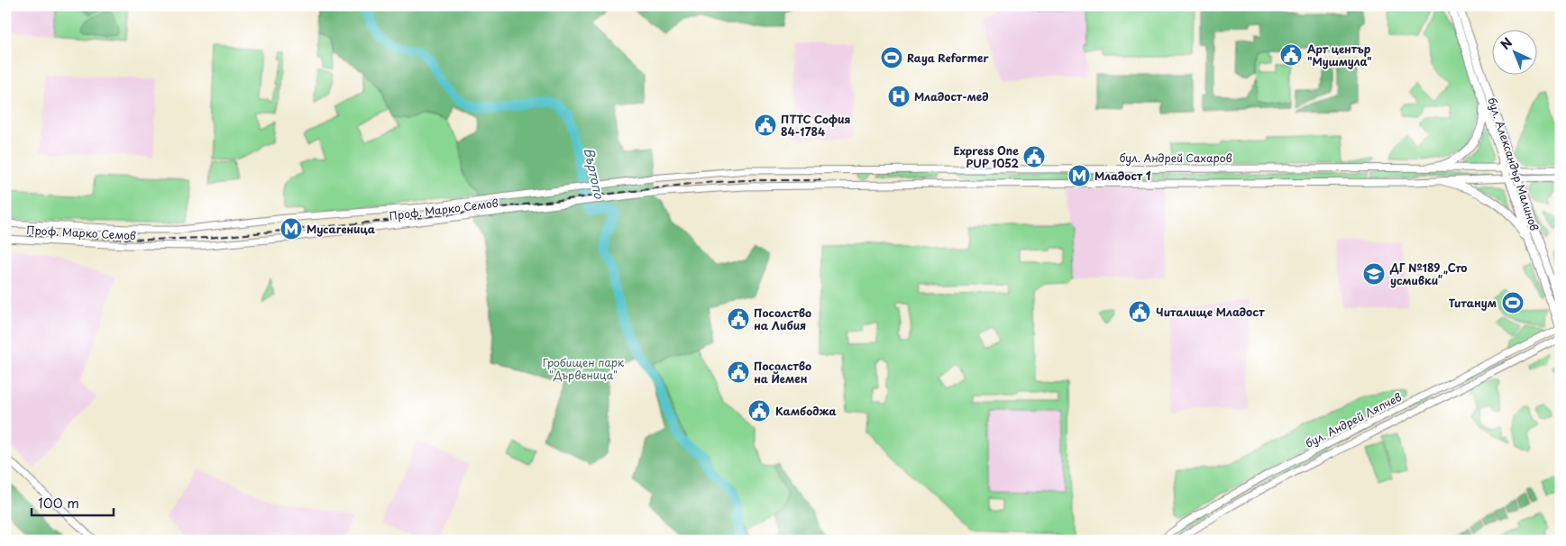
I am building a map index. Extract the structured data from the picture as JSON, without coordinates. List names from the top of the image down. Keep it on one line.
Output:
{"streets":{"main road":["бул. Андрей Сахаров","бул. Александър Малинов","Проф. Марко Семов","бул. Андрей Ляпчев"]},"crossings":[["бул. Андрей Сахаров","бул. Александър Малинов"],["бул. Андрей Сахаров","Проф. Марко Семов"],["бул. Александър Малинов","бул. Андрей Ляпчев"]],"water":["Въртопо"],"parks":["Гробищен парк \"Дървеница\""],"places":{"public building":["Арт център \"Мушмула\"","ПТТС София 84-1784","Express One PUP 1052","Читалище Младост","Посолство на Либия","Посолство на Йемен","Камбоджа"],"sports":["Raya Reformer","Титанум"],"hospital":["Младост-мед"],"metro station":["Младост 1","Мусагеница"],"school or university":["ДГ №189 „Сто усмивки“"]},"scale_bar":"100 m","north":"top left"}
